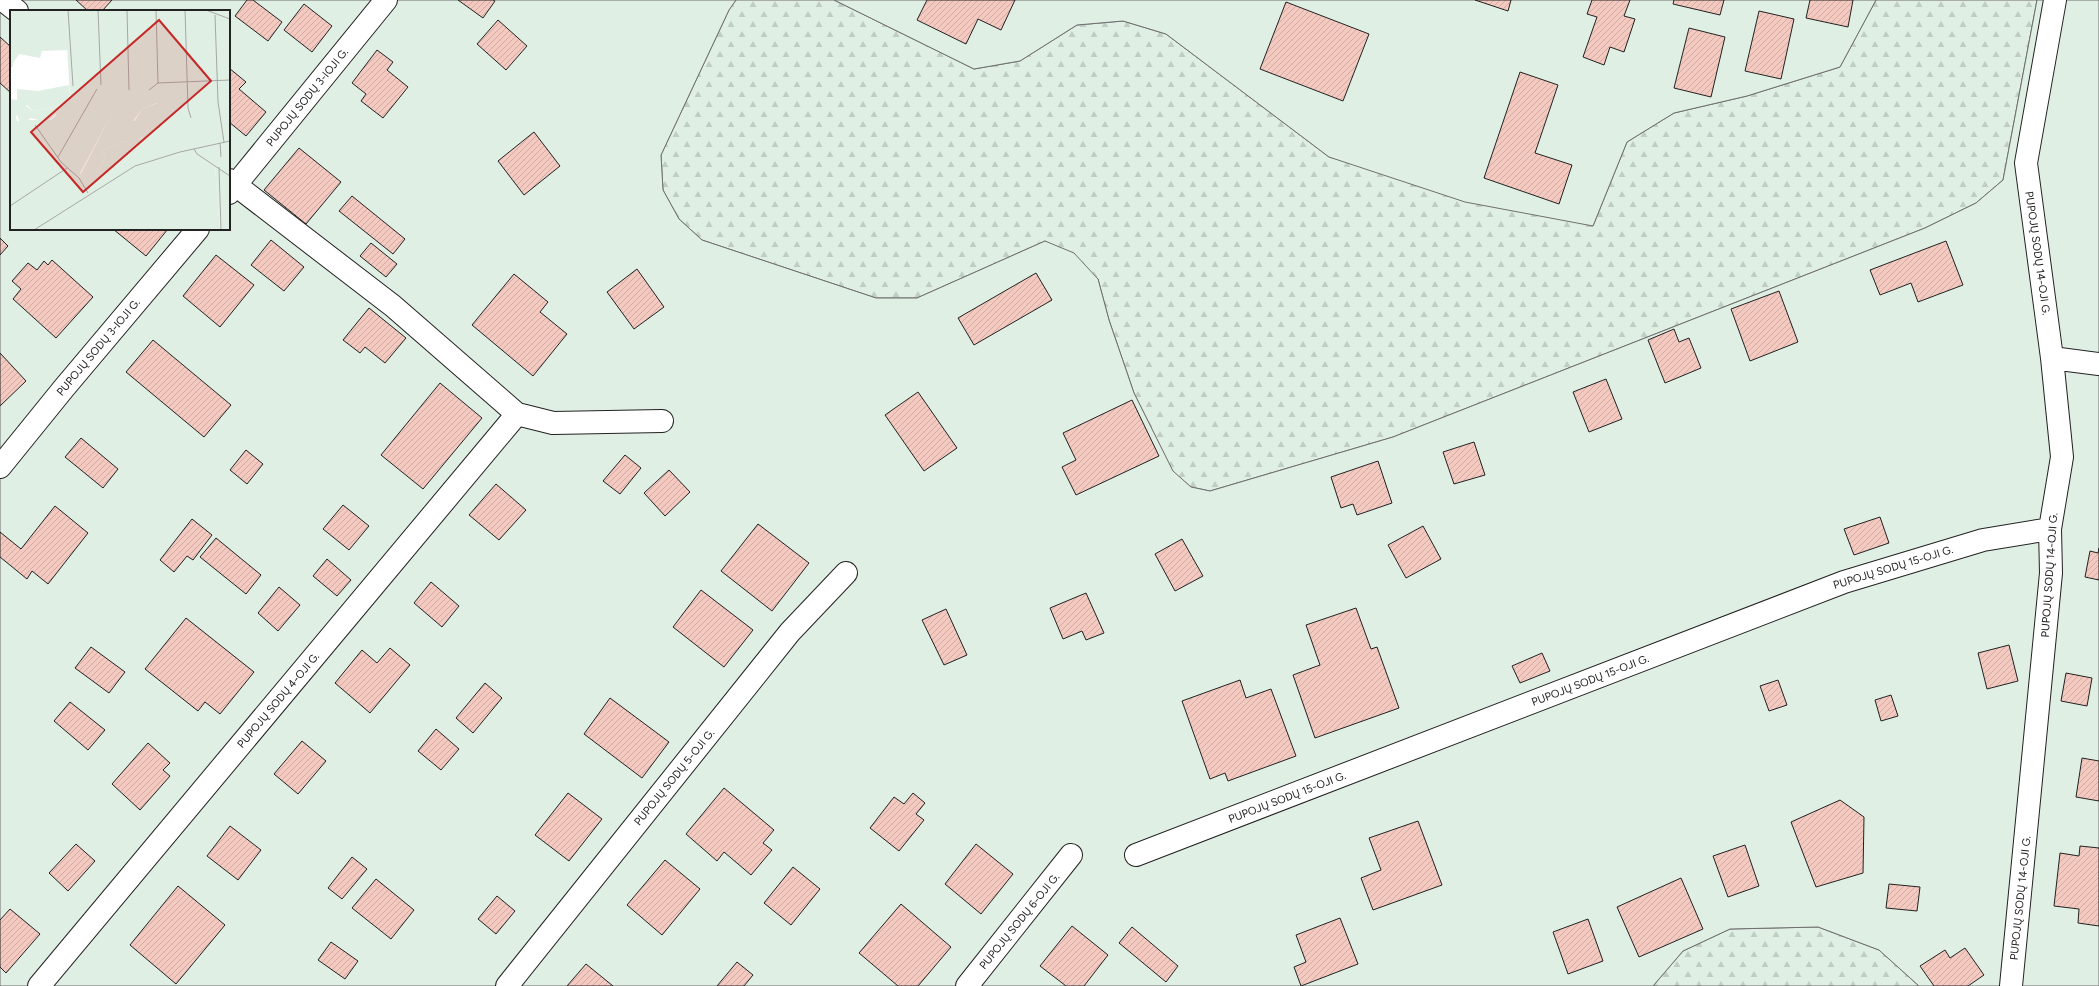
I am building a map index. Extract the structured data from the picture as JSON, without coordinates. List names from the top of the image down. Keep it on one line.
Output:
{"streets":{"street":["PUPOJŲ SODŲ 3-IOJI G.","PUPOJŲ SODŲ 14-OJI G.","PUPOJŲ SODŲ 15-OJI G.","PUPOJŲ SODŲ 4-OJI G.","PUPOJŲ SODŲ 5-OJI G.","PUPOJŲ SODŲ 6-OJI G."]},"crossings":[["PUPOJŲ SODŲ 14-OJI G.","PUPOJŲ SODŲ 15-OJI G."]]}
